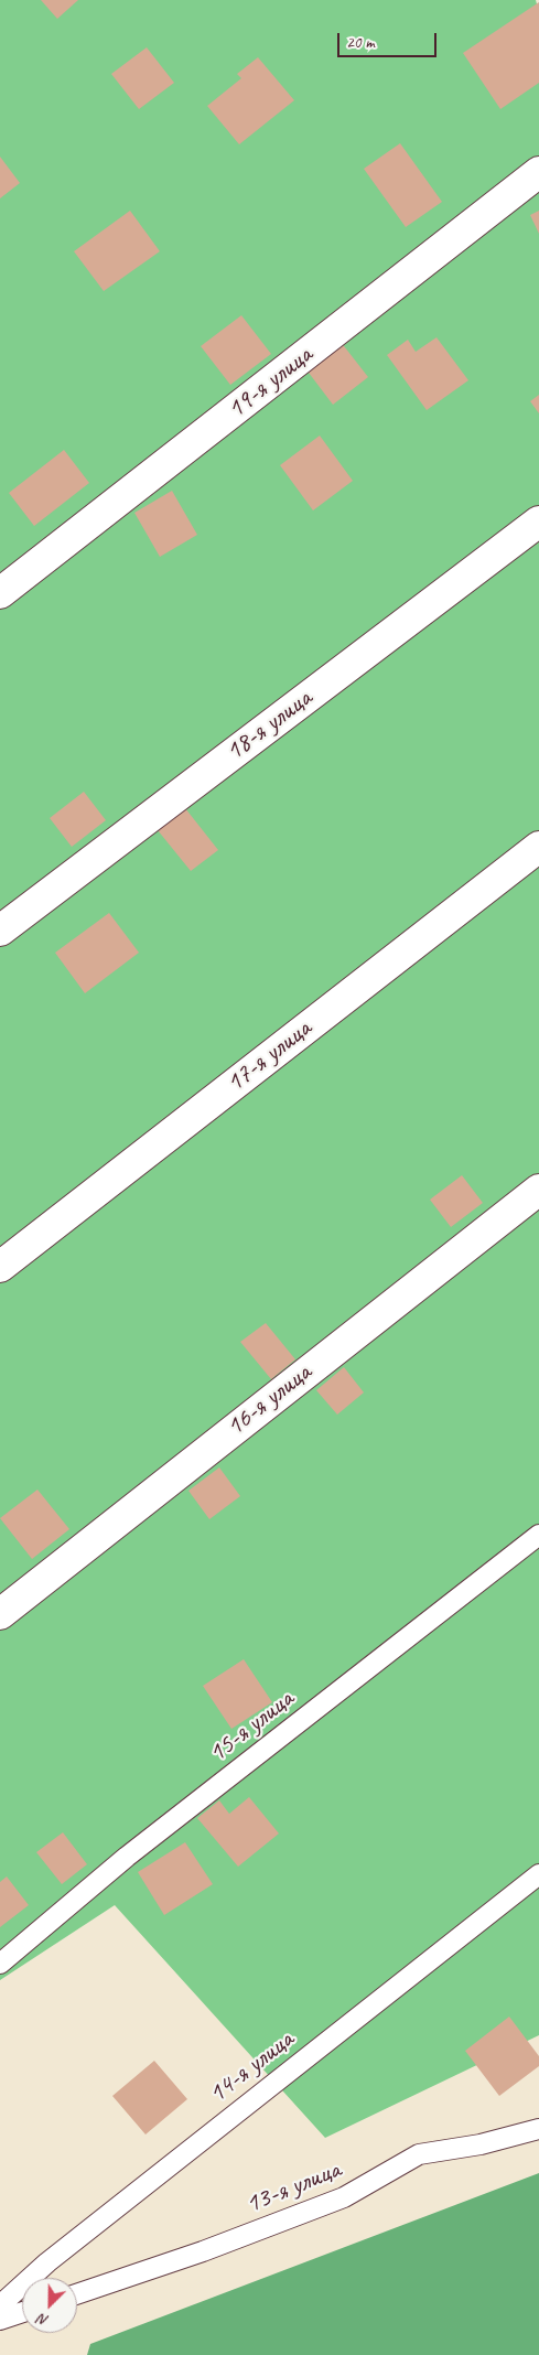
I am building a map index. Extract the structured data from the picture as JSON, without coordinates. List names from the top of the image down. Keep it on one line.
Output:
{"streets":{"street":["19-я улица","18-я улица","17-я улица","16-я улица"],"lane":["15-я улица","14-я улица","13-я улица"]},"scale_bar":"20 m","north":"bottom left"}
